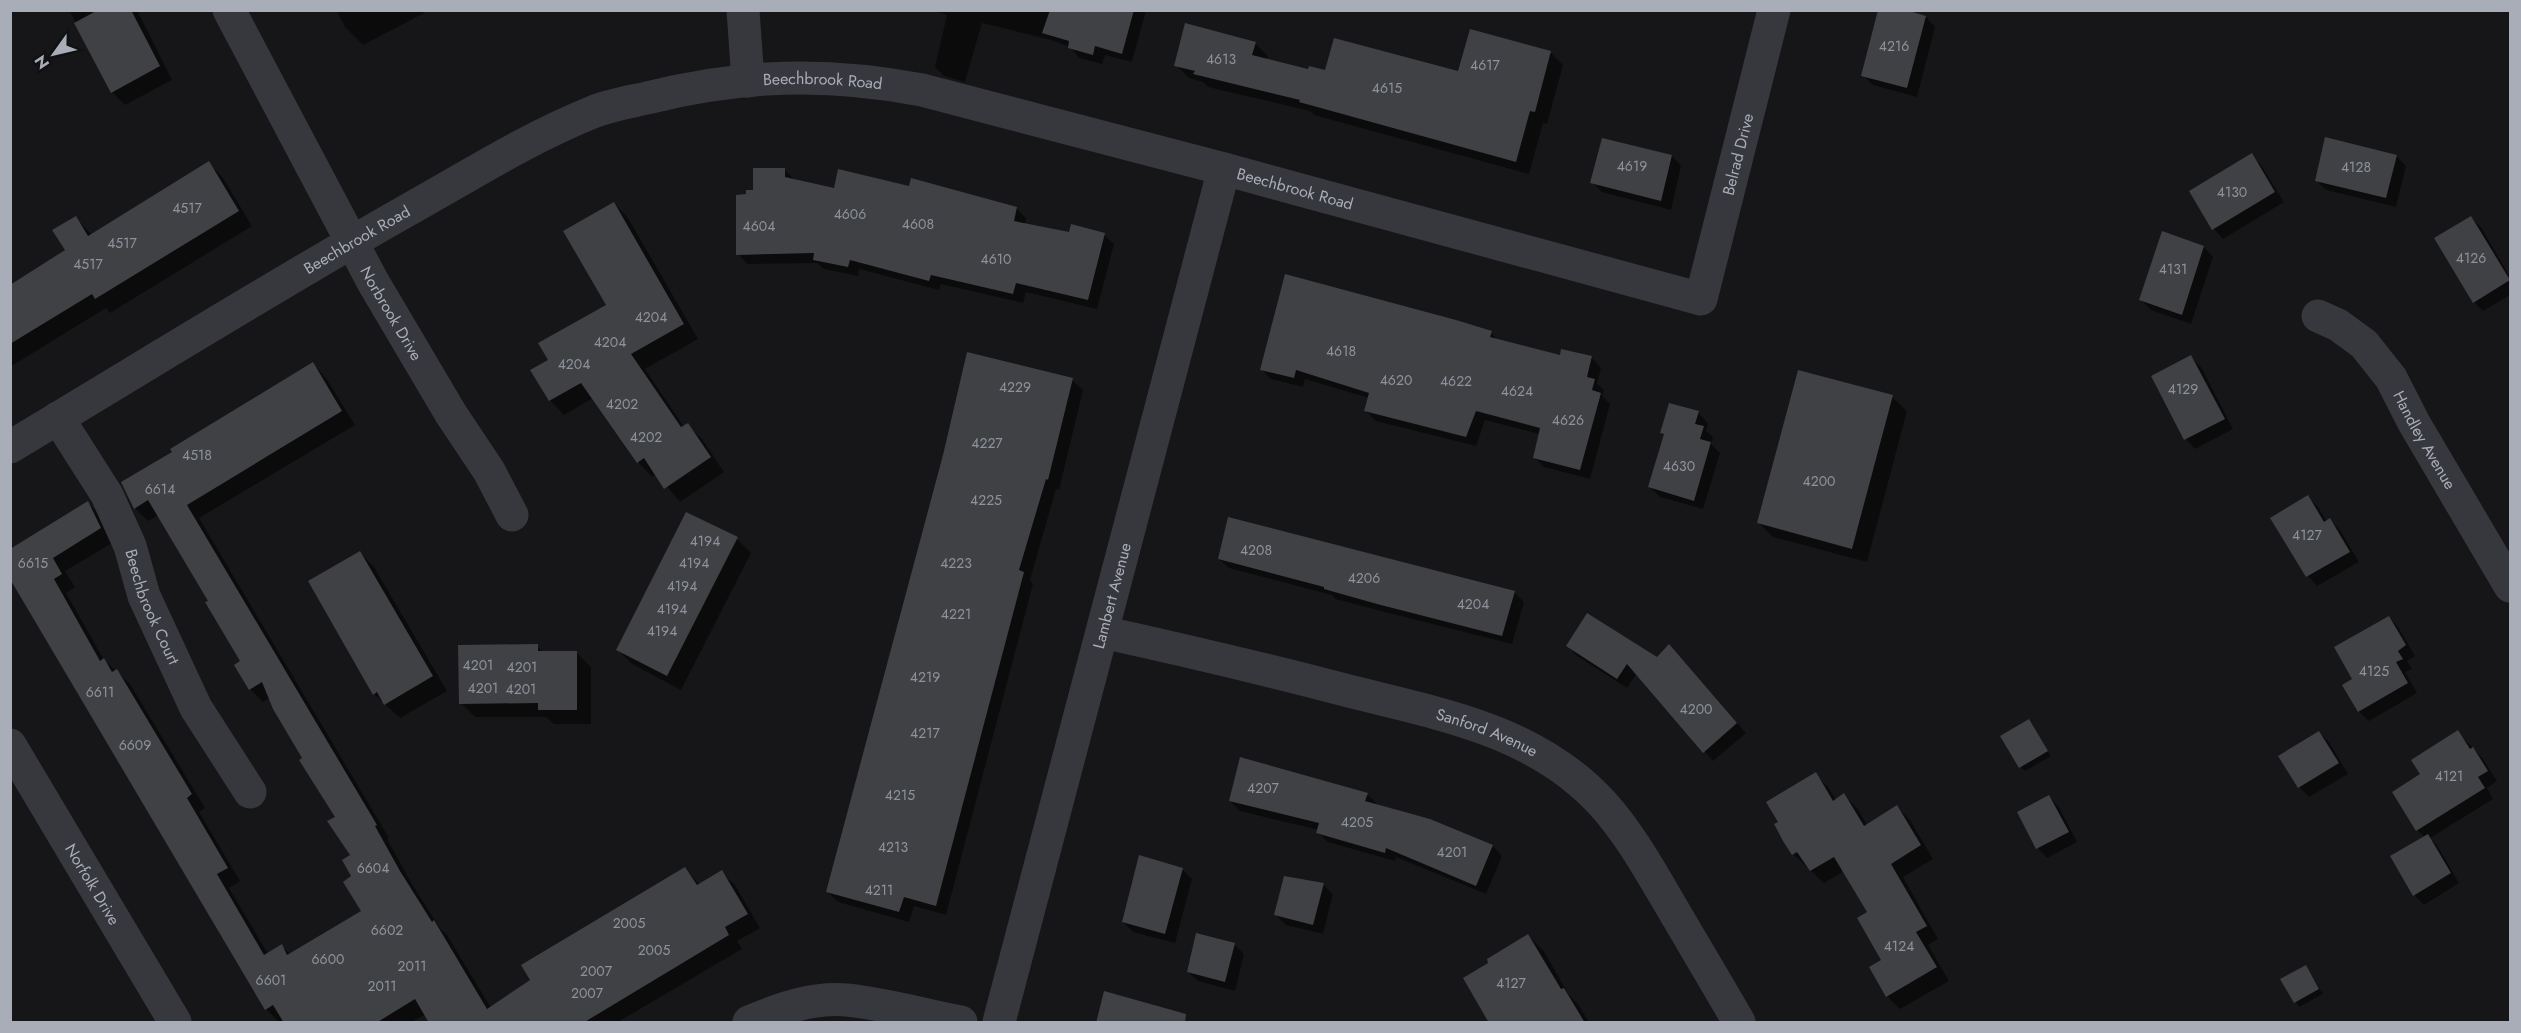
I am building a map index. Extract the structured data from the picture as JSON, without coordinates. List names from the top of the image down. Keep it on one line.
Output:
{"streets":{"street":["Beechbrook Road","Belrad Drive","Norbrook Drive","Handley Avenue","Lambert Avenue","Beechbrook Court","Sanford Avenue","Norfolk Drive"]},"crossings":[["Beechbrook Road","Belrad Drive"],["Beechbrook Road","Norbrook Drive"],["Beechbrook Road","Lambert Avenue"],["Beechbrook Road","Beechbrook Court"],["Lambert Avenue","Sanford Avenue"]],"house_numbers":["4216","4613","4617","4615","4619","4128","4130","4517","4606","4608","4604","4517","4126","4610","4517","4131","4204","4204","4618","4204","4620","4622","4229","4129","4624","4202","4626","4202","4227","4518","4630","4200","6614","4225","4127","4194","4208","6615","4194","4223","4206","4194","4204","4194","4221","4194","4201","4201","4125","4219","4201","4201","6611","4200","4217","6609","4121","4207","4215","4205","4213","4201","6604","4211","2005","6602","4124","2005","6600","2011","2007","6601","4127","2011","2007"],"north":"bottom left"}
